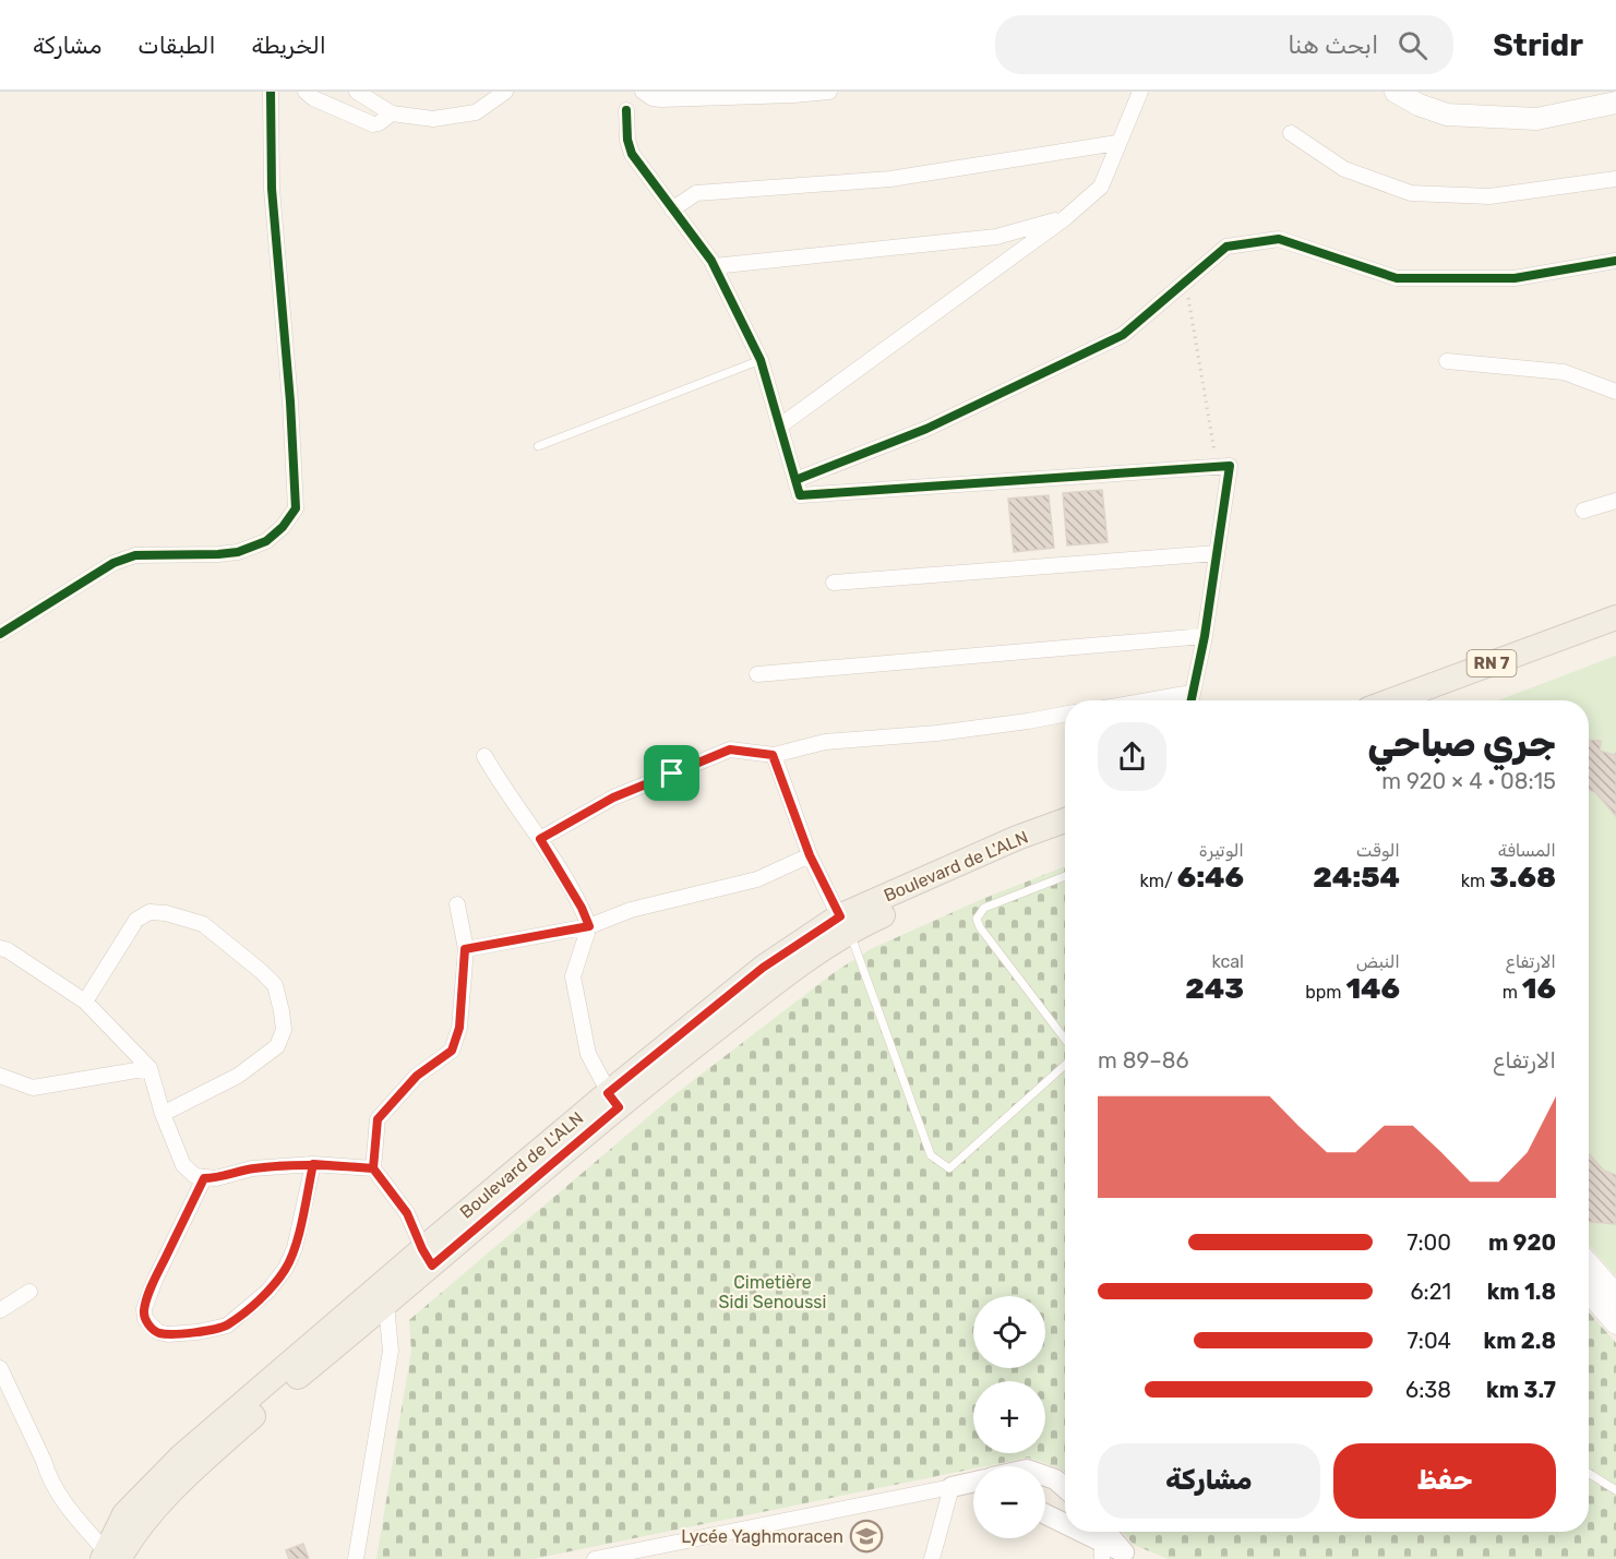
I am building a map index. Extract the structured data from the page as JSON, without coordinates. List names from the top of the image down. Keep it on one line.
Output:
{"streets":{"main road":["RN 7","Boulevard de L'ALN"]},"parks":["Cimetière Sidi Senoussi"],"places":{"school or university":["Lycée Yaghmoracen"]},"page":{"header":"Stridr","search":"ابحث هنا","nav":["الخريطة","الطبقات","مشاركة"],"heading":["جري صباحي","08:15 · 4 × 920 m"],"stats":[["المسافة","3.68 km"],["الوقت","24:54"],["الوتيرة","6:46 /km"],["الارتفاع","16 m"],["النبض","146 bpm"],["kcal","243"]],"chart":["الارتفاع","86–89 m"],"list":[{"name":"920 m","note":"7:00"},{"name":"1.8 km","note":"6:21"},{"name":"2.8 km","note":"7:04"},{"name":"3.7 km","note":"6:38"}],"map_buttons":["+","−"],"buttons":["حفظ","مشاركة"]}}
